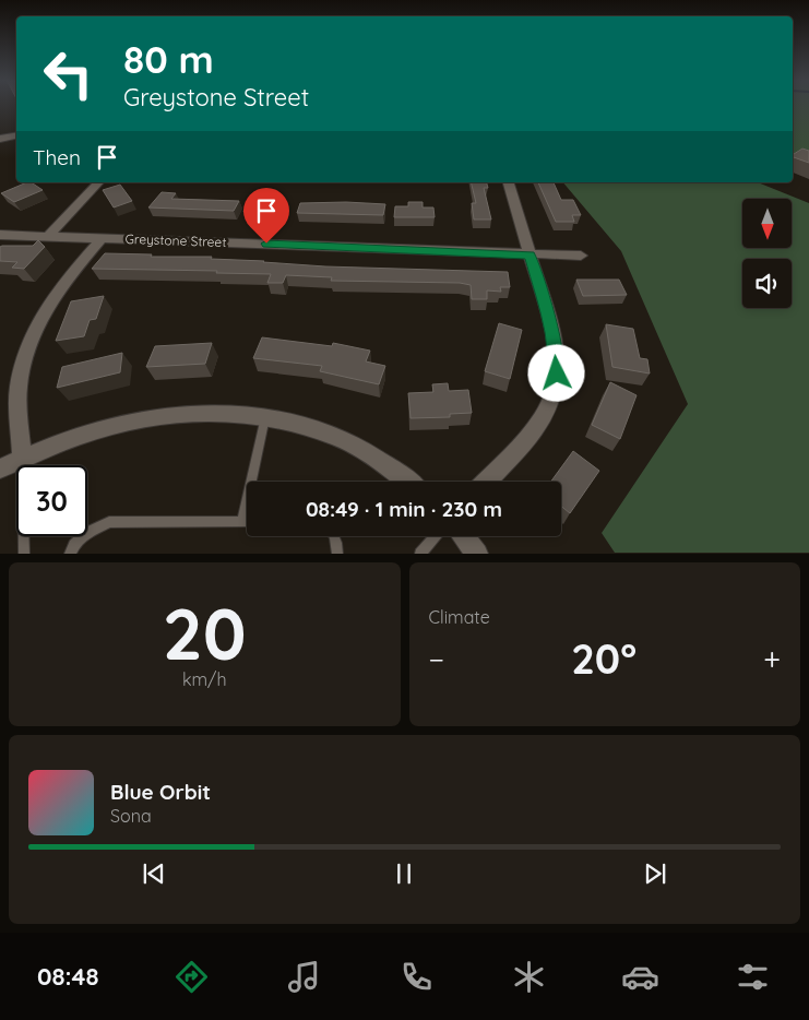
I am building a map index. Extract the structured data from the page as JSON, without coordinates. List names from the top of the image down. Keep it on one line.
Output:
{"streets":{"street":["Greystone Street"]},"north":"bottom","page":{"turn":["80 m","Greystone Street"],"then":"Then","limit":"30","trip":"08:49 · 1 min · 230 m","tile":[["20","km/h"],"Climate"],"heat":["−","20°","+"],"song":["Blue Orbit","Sona"],"tabs":"08:48"}}
